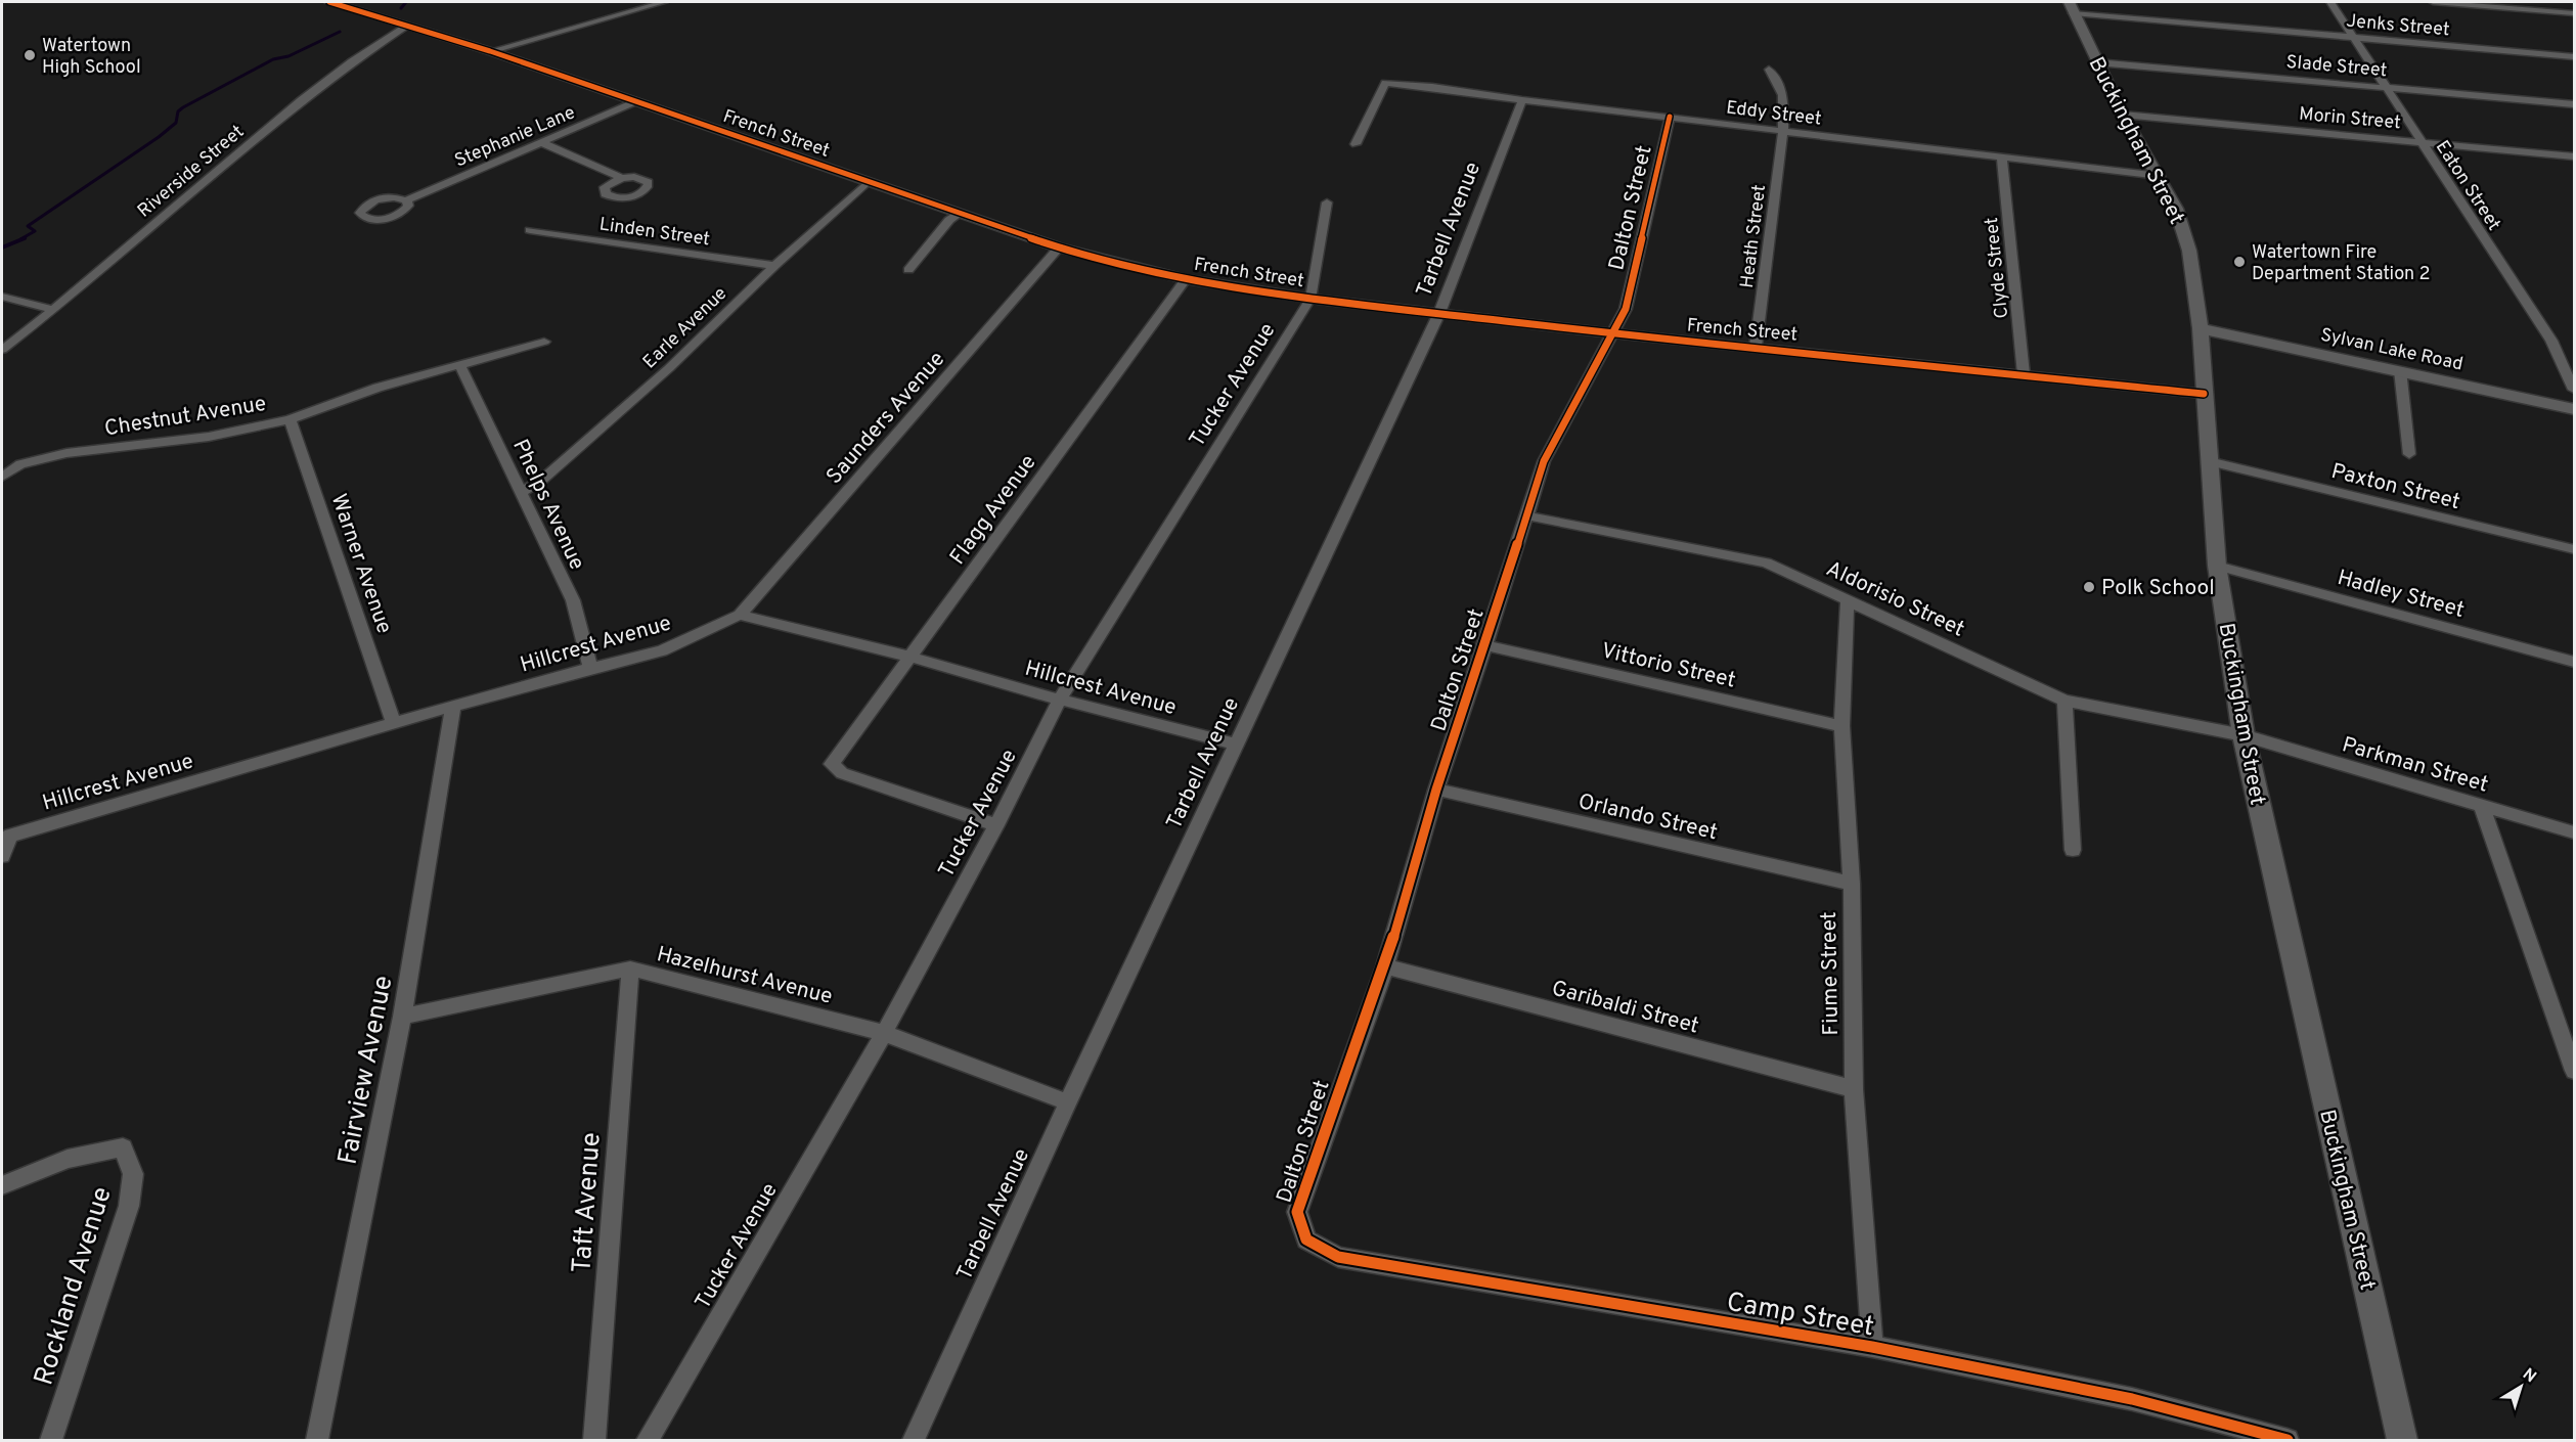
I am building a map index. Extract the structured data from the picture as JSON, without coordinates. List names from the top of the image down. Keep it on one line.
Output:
{"streets":{"main road":["Buckingham Street","Sylvan Lake Road"],"street":["Jenks Street","Slade Street","Eddy Street","Morin Street","French Street","Stephanie Lane","Riverside Street","Eaton Street","Dalton Street","Tarbell Avenue","Linden Street","Heath Street","Clyde Street","Earle Avenue","Tucker Avenue","Chestnut Avenue","Saunders Avenue","Paxton Street","Phelps Avenue","Flagg Avenue","Warner Avenue","Hadley Street","Aldorisio Street","Hillcrest Avenue","Vittorio Street","Parkman Street","Orlando Street","Fiume Street","Hazelhurst Avenue","Garibaldi Street","Fairview Avenue","Taft Avenue","Rockland Avenue","Camp Street"]},"crossings":[["Jenks Street","Buckingham Street"],["Jenks Street","Eaton Street"],["Slade Street","Buckingham Street"],["Slade Street","Eaton Street"],["Eddy Street","Buckingham Street"],["Eddy Street","Dalton Street"],["Eddy Street","Tarbell Avenue"],["Eddy Street","Heath Street"],["Eddy Street","Clyde Street"],["Morin Street","Buckingham Street"],["Morin Street","Eaton Street"],["French Street","Stephanie Lane"],["French Street","Buckingham Street"],["French Street","Riverside Street"],["French Street","Dalton Street"],["French Street","Tarbell Avenue"],["French Street","Heath Street"],["French Street","Clyde Street"],["French Street","Earle Avenue"],["French Street","Tucker Avenue"],["French Street","Saunders Avenue"],["French Street","Flagg Avenue"],["Buckingham Street","Sylvan Lake Road"],["Buckingham Street","Paxton Street"],["Buckingham Street","Hadley Street"],["Buckingham Street","Aldorisio Street"],["Buckingham Street","Parkman Street"],["Dalton Street","Aldorisio Street"],["Dalton Street","Vittorio Street"],["Dalton Street","Orlando Street"],["Dalton Street","Garibaldi Street"],["Dalton Street","Camp Street"],["Tarbell Avenue","Hillcrest Avenue"],["Tarbell Avenue","Hazelhurst Avenue"],["Linden Street","Earle Avenue"],["Earle Avenue","Phelps Avenue"],["Tucker Avenue","Flagg Avenue"],["Tucker Avenue","Hillcrest Avenue"],["Tucker Avenue","Hazelhurst Avenue"],["Chestnut Avenue","Phelps Avenue"],["Chestnut Avenue","Warner Avenue"],["Saunders Avenue","Hillcrest Avenue"],["Phelps Avenue","Hillcrest Avenue"],["Flagg Avenue","Hillcrest Avenue"],["Warner Avenue","Hillcrest Avenue"],["Aldorisio Street","Parkman Street"],["Aldorisio Street","Fiume Street"],["Hillcrest Avenue","Fairview Avenue"],["Vittorio Street","Fiume Street"],["Orlando Street","Fiume Street"],["Fiume Street","Garibaldi Street"],["Fiume Street","Camp Street"],["Hazelhurst Avenue","Fairview Avenue"],["Hazelhurst Avenue","Taft Avenue"]],"places":["Watertown High School","Watertown Fire Department Station 2","Polk School"],"north":"top right"}
